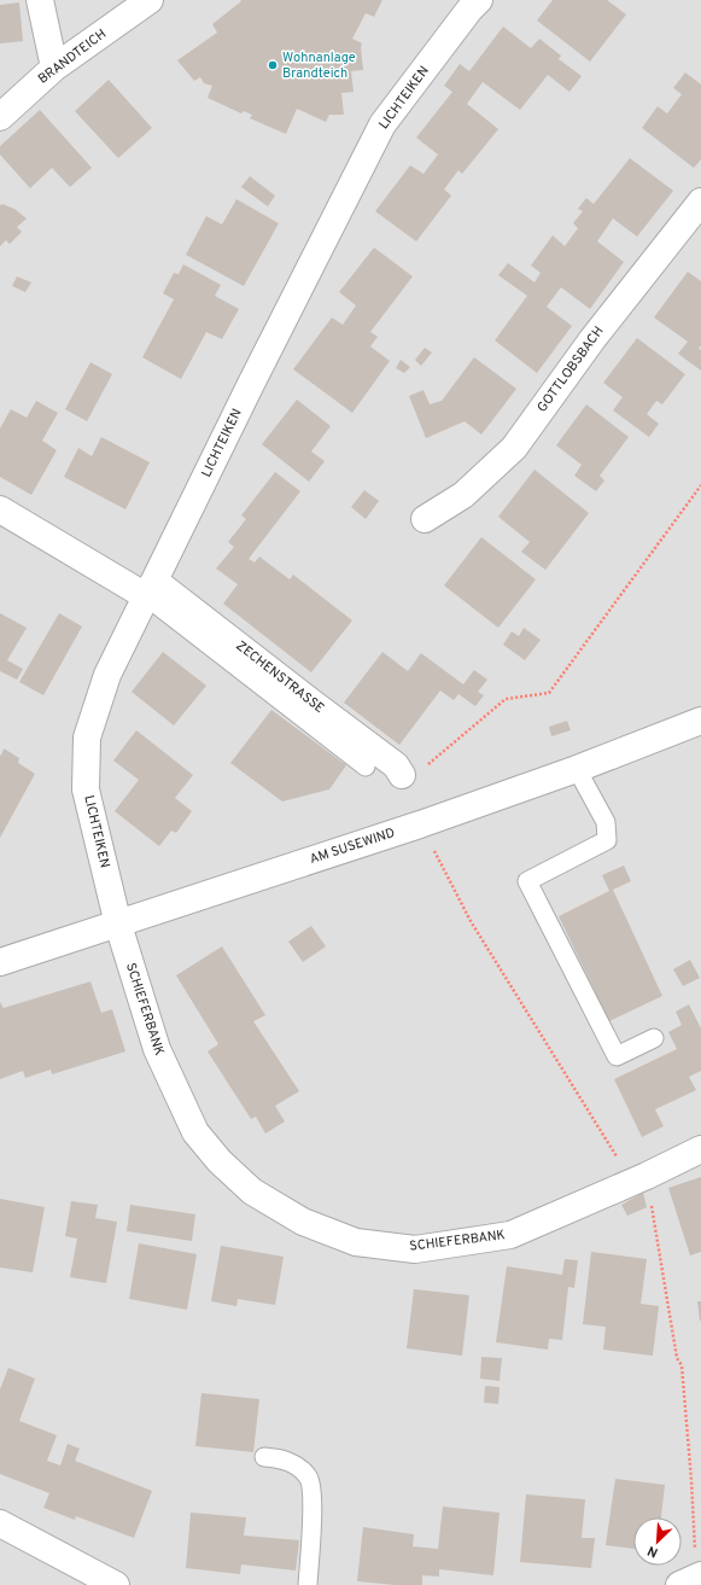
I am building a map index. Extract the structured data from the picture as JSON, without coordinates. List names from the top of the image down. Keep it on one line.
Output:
{"streets":{"street":["BRANDTEICH","LICHTEIKEN","GOTTLOBSBACH","ZECHENSTRASSE","AM SUSEWIND","SCHIEFERBANK"]},"crossings":[["LICHTEIKEN","ZECHENSTRASSE"],["LICHTEIKEN","AM SUSEWIND"],["LICHTEIKEN","SCHIEFERBANK"],["AM SUSEWIND","SCHIEFERBANK"]],"places":["Wohnanlage Brandteich"],"north":"bottom left"}
